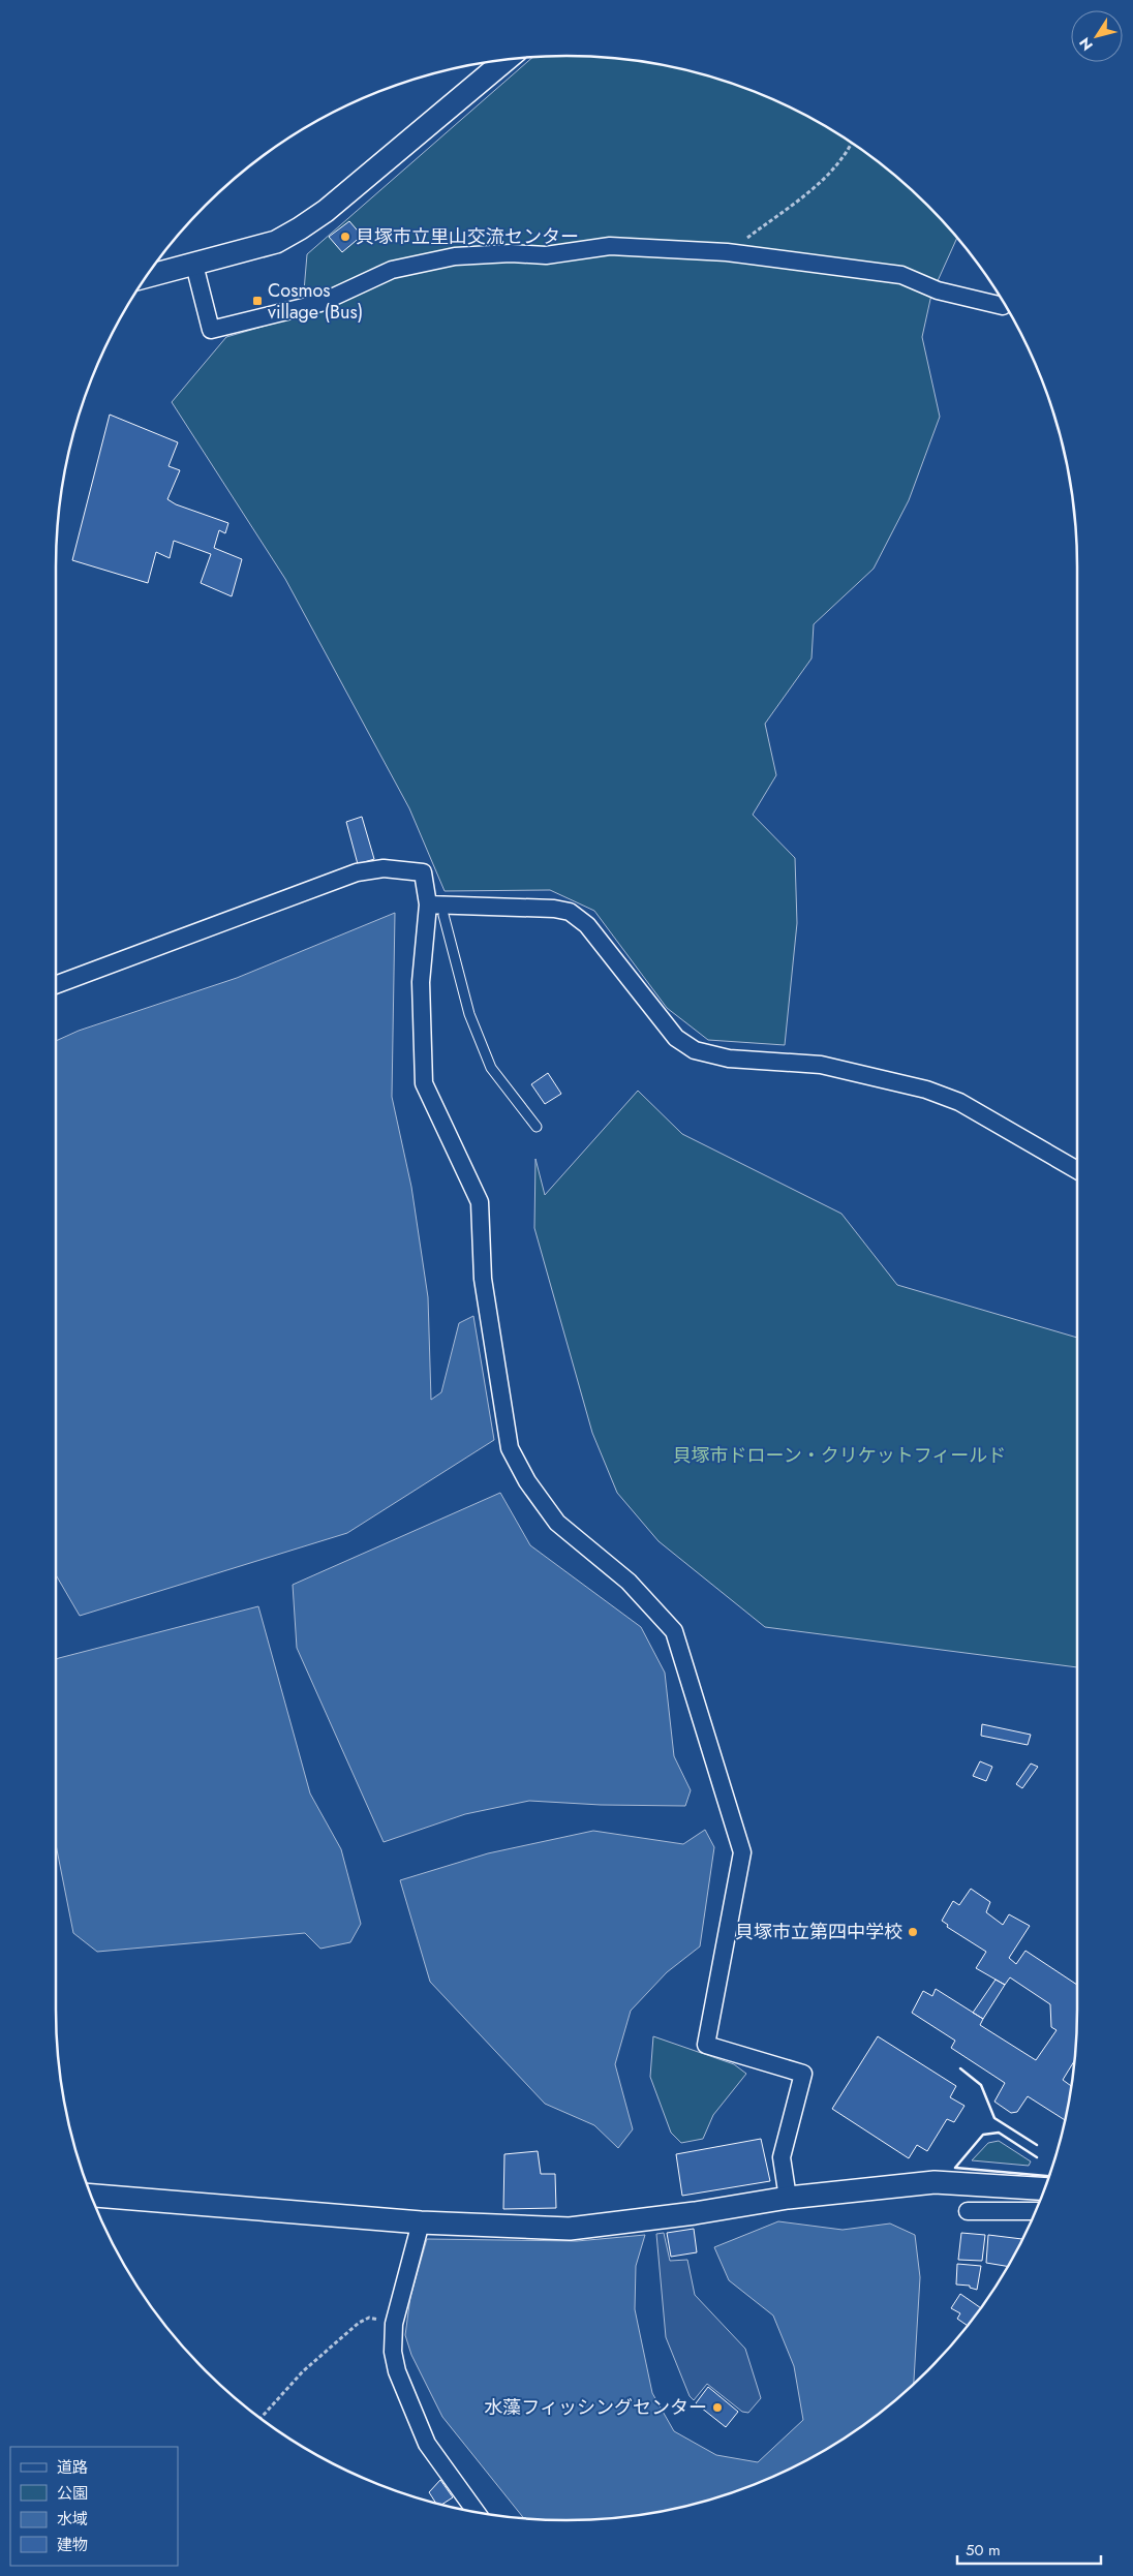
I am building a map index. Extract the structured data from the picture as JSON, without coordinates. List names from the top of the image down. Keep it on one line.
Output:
{"parks":["貝塚市ドローン・クリケットフィールド"],"places":{"other":["貝塚市立里山交流センター","貝塚市立第四中学校","水藻フィッシングセンター"],"transit":["Cosmos village (Bus)"]},"legend":["道路","公園","水域","建物"],"scale_bar":"50 m","north":"bottom left"}
